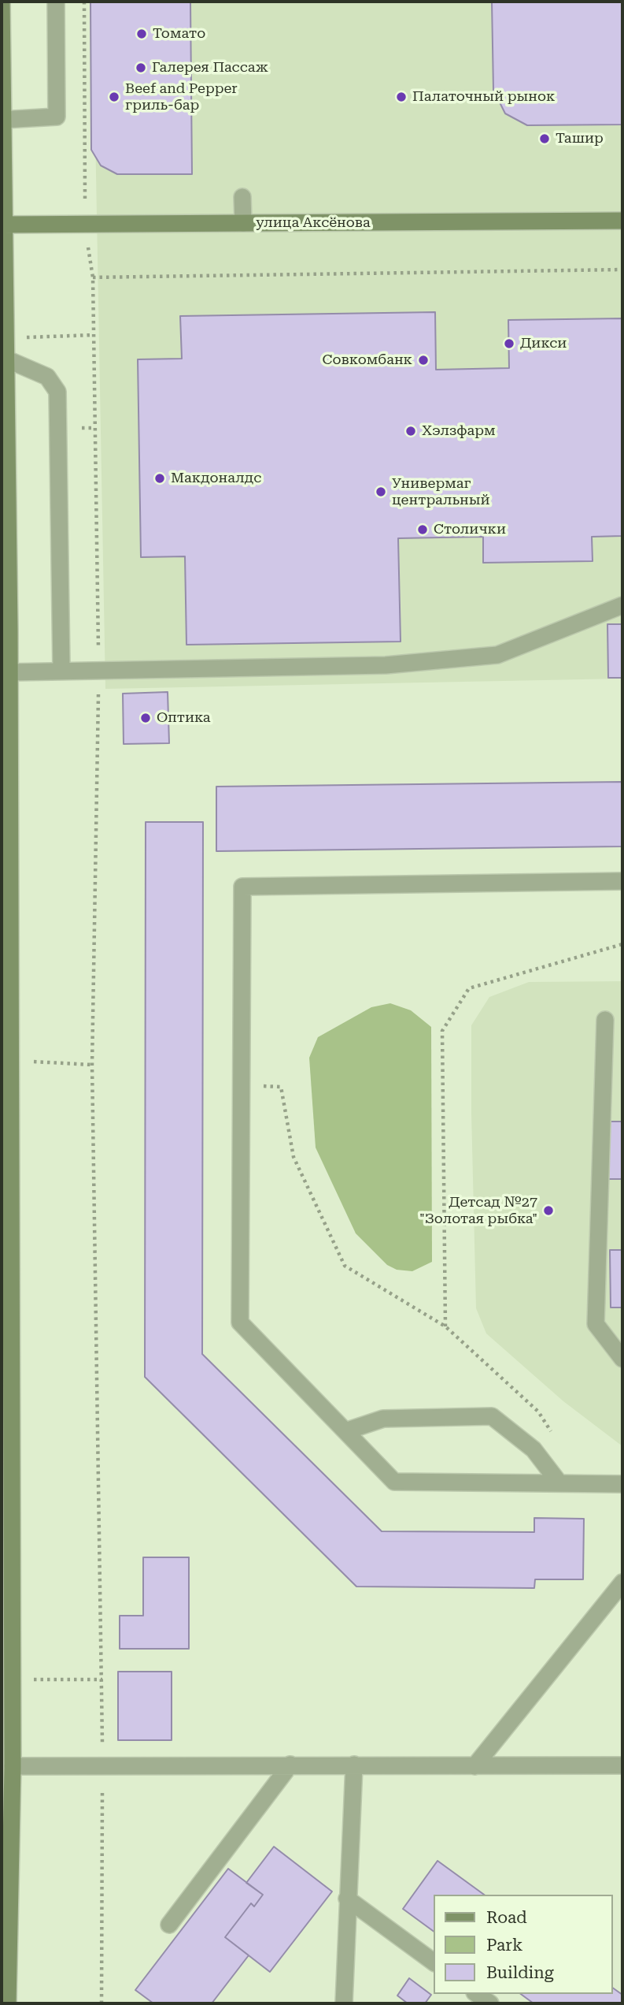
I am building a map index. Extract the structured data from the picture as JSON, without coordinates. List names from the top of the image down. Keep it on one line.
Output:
{"streets":{"main road":["улица Аксёнова"]},"places":["Томато","Галерея Пассаж","Beef and Pepper гриль-бар","Палаточный рынок","Ташир","Дикси","Совкомбанк","Хэлзфарм","Макдоналдс","Универмаг центральный","Столички","Оптика","Детсад №27 \"Золотая рыбка\""],"legend":["Road","Park","Building"]}
